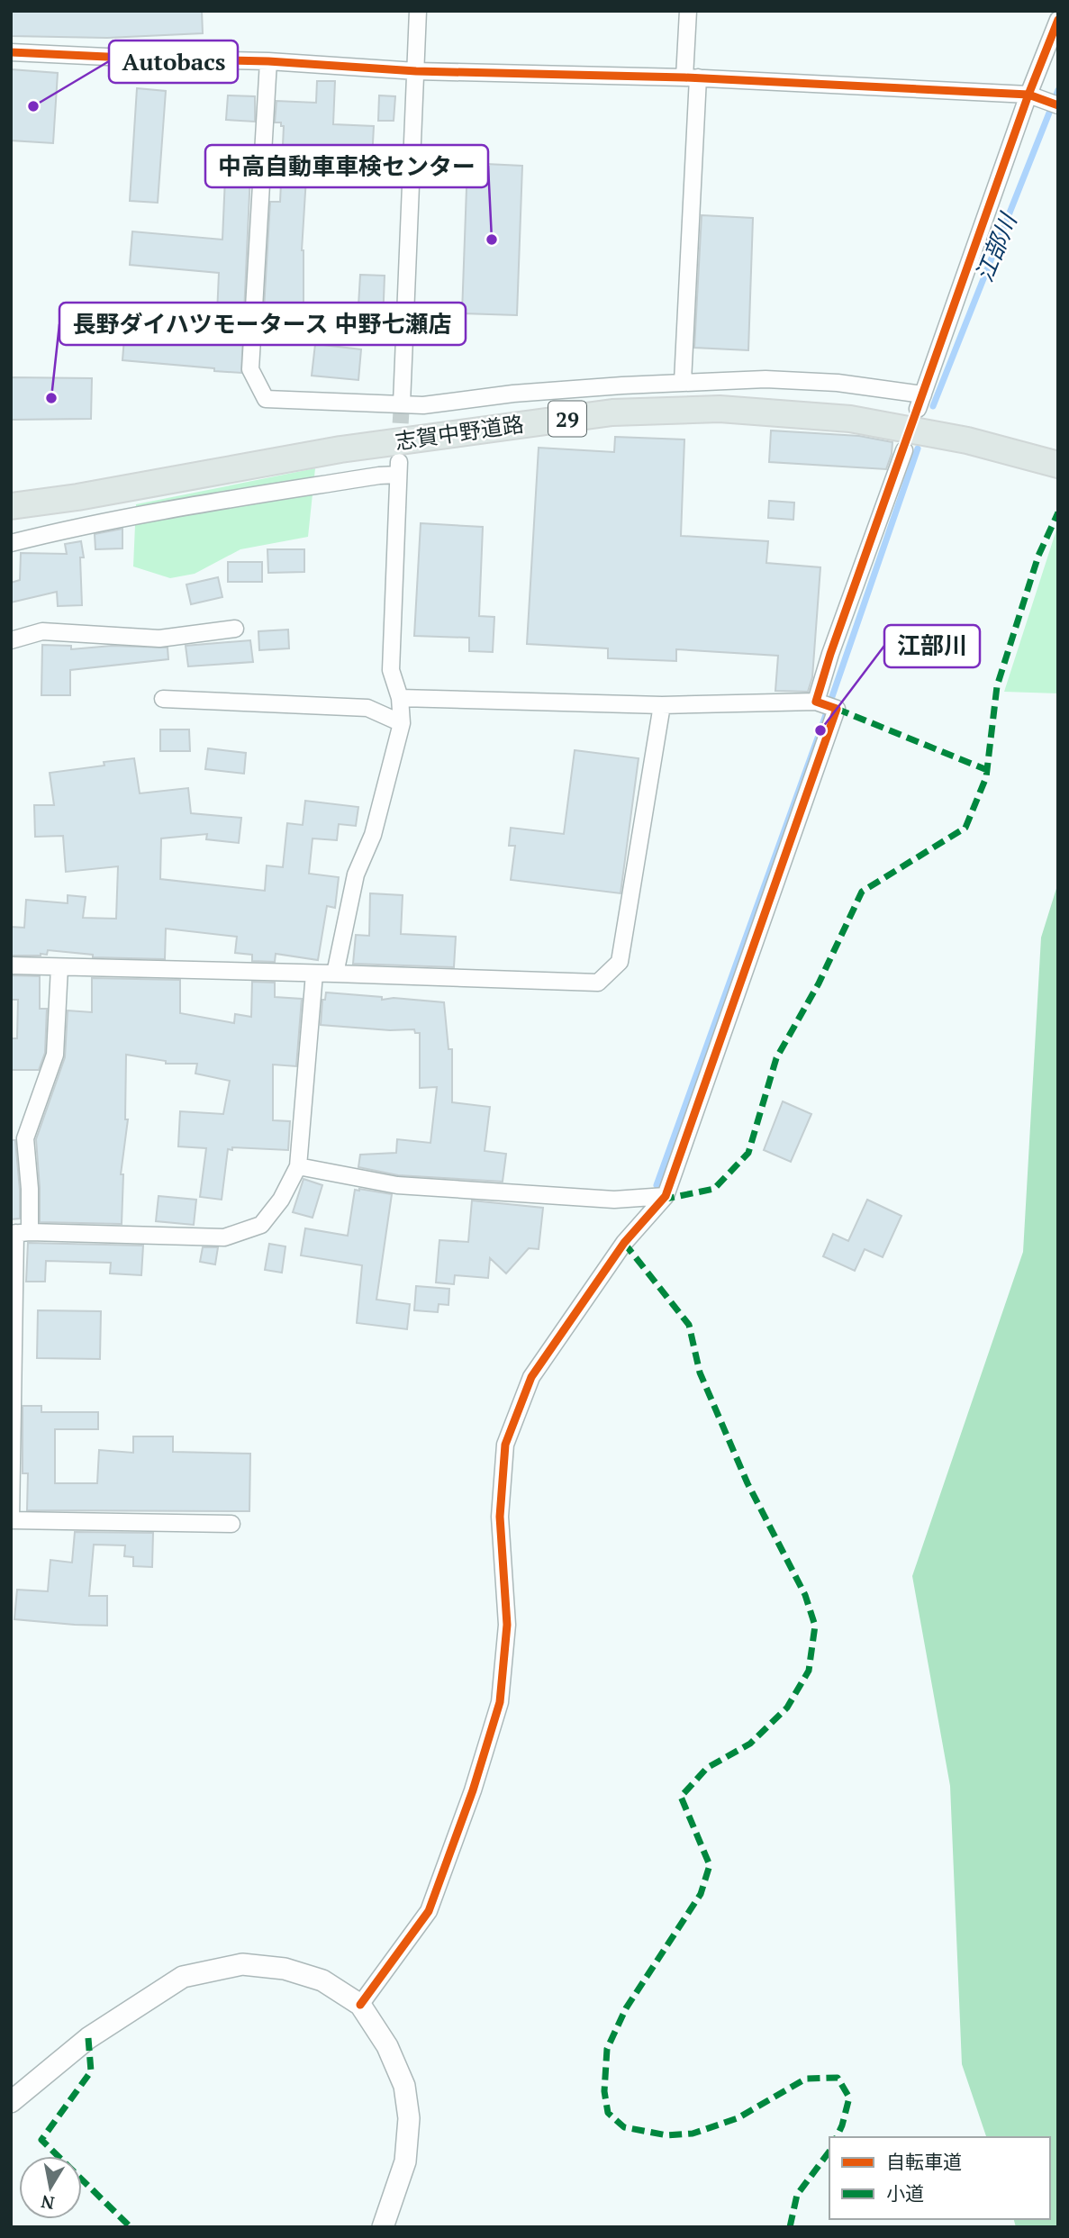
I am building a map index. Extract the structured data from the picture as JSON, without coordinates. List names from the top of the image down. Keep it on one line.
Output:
{"streets":{"main road":["29","志賀中野道路"]},"crossings":[["29","志賀中野道路"]],"water":["江部川"],"places":["Autobacs","中高自動車車検センター","長野ダイハツモータース 中野七瀬店","江部川"],"legend":["自転車道","小道"],"north":"bottom"}
